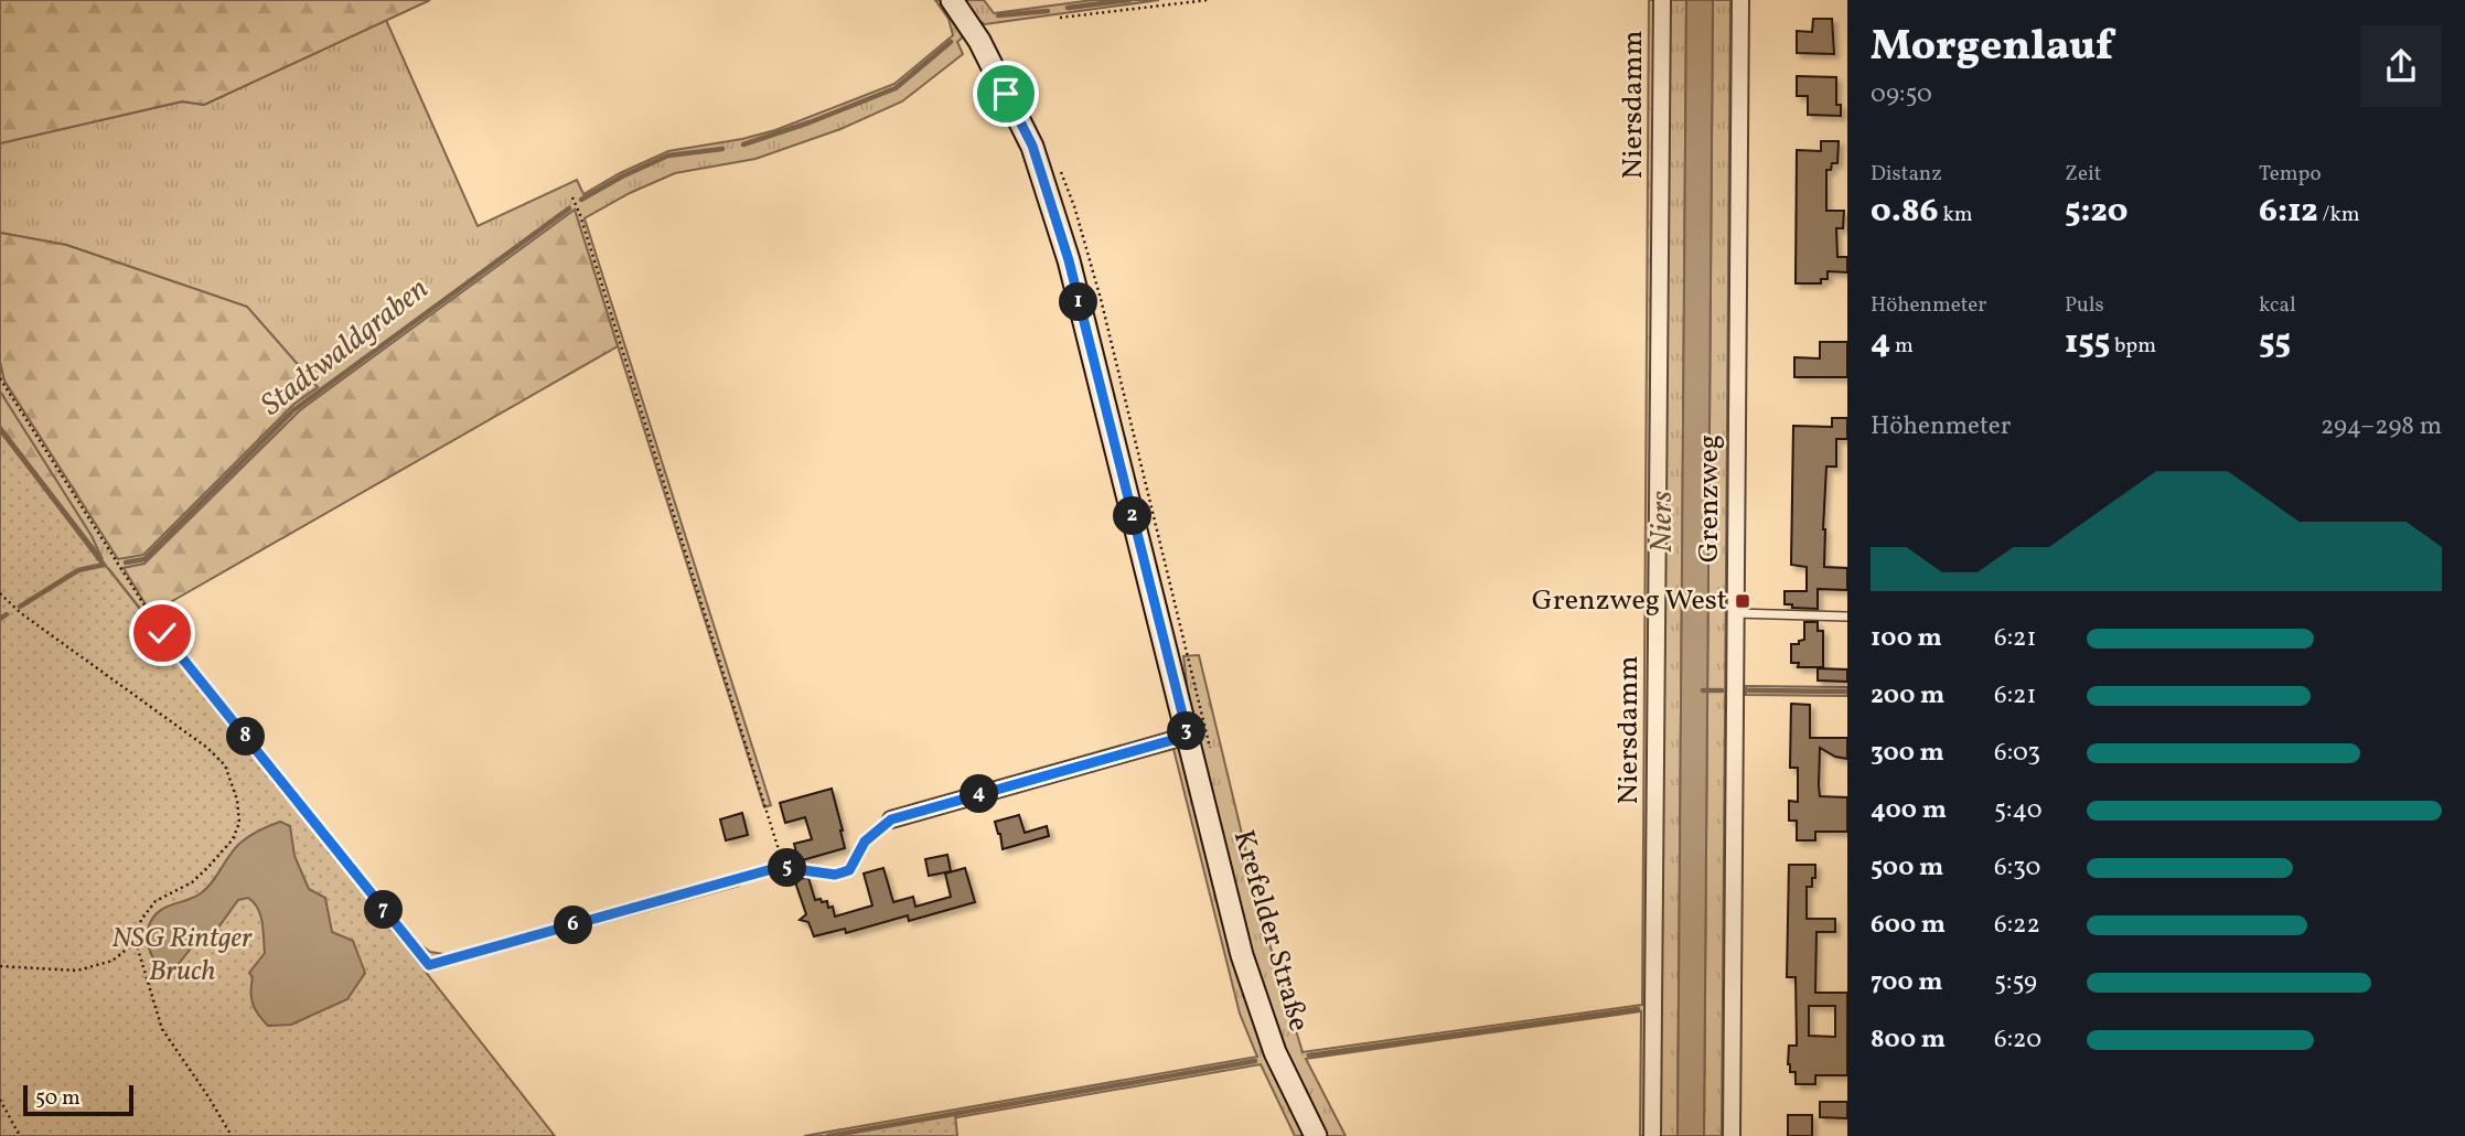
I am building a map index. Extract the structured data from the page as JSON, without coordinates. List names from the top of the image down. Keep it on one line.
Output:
{"streets":{"main road":["Krefelder Straße"],"street":["Niersdamm","Grenzweg"]},"water":["Stadtwaldgraben","Niers"],"parks":["NSG Rintger Bruch"],"places":{"transit":["Grenzweg West"]},"scale_bar":"50 m","page":{"heading":["Morgenlauf","09:50"],"stats":[["Distanz","0.86 km"],["Zeit","5:20"],["Tempo","6:12 /km"],["Höhenmeter","4 m"],["Puls","155 bpm"],["kcal","55"]],"pins":["1","2","3","8","4","5","7","6"],"chart":["Höhenmeter","294–298 m"],"list":[{"name":"100 m","note":"6:21"},{"name":"200 m","note":"6:21"},{"name":"300 m","note":"6:03"},{"name":"400 m","note":"5:40"},{"name":"500 m","note":"6:30"},{"name":"600 m","note":"6:22"},{"name":"700 m","note":"5:59"},{"name":"800 m","note":"6:20"}],"scale":"50 m"}}
